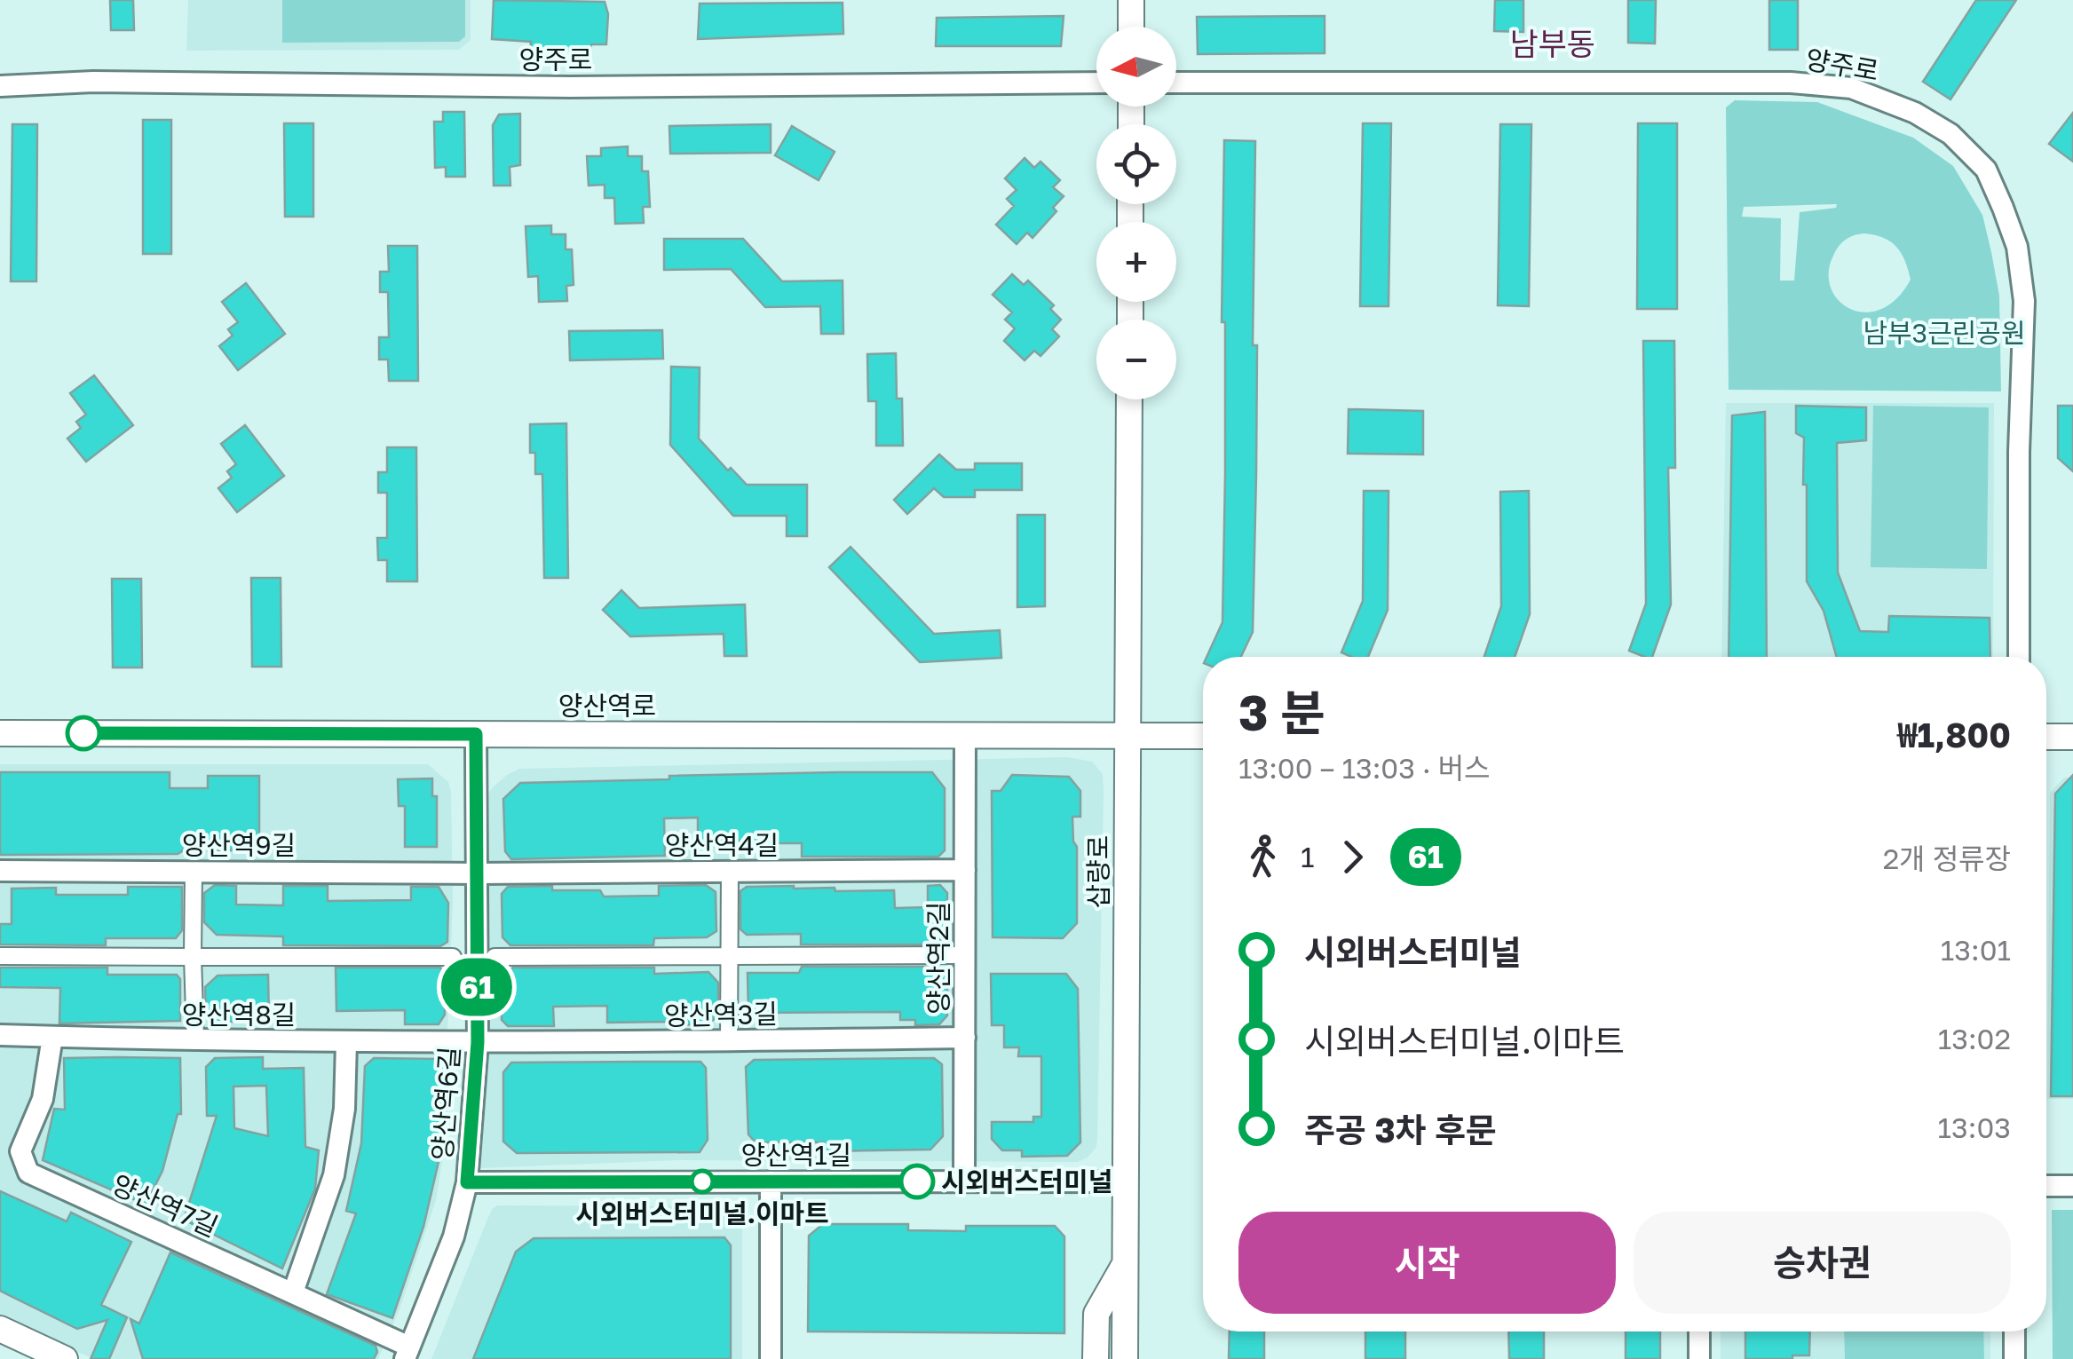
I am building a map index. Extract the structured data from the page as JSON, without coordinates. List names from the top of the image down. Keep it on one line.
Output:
{"streets":{"street":["양주로","양산역로","양산역9길","양산역4길","삽량로","양산역2길","양산역8길","양산역3길","양산역6길","양산역1길","양산역7길"]},"crossings":[["양산역로","삽량로"],["양산역로","양산역2길"],["양산역로","양산역6길"],["양산역9길","양산역4길"],["양산역9길","양산역6길"],["양산역4길","양산역2길"],["양산역4길","양산역6길"],["삽량로","양산역1길"],["양산역2길","양산역3길"],["양산역2길","양산역1길"],["양산역8길","양산역3길"],["양산역8길","양산역6길"],["양산역8길","양산역7길"],["양산역3길","양산역6길"],["양산역6길","양산역1길"],["양산역6길","양산역7길"]],"districts":["남부동"],"parks":["남부3근린공원"],"places":["시외버스터미널.이마트","시외버스터미널"],"lines":["bus line 61"],"north":"left","page":{"on_map":"61","map_buttons":["+","−"],"heading":["3 분","13:00 – 13:03 · 버스","₩1,800"],"legs":["1","61","2개 정류장"],"list":[{"name":"시외버스터미널","value":"13:01"},{"name":"시외버스터미널.이마트","value":"13:02"},{"name":"주공 3차 후문","value":"13:03"}],"buttons":["시작","승차권"]}}
